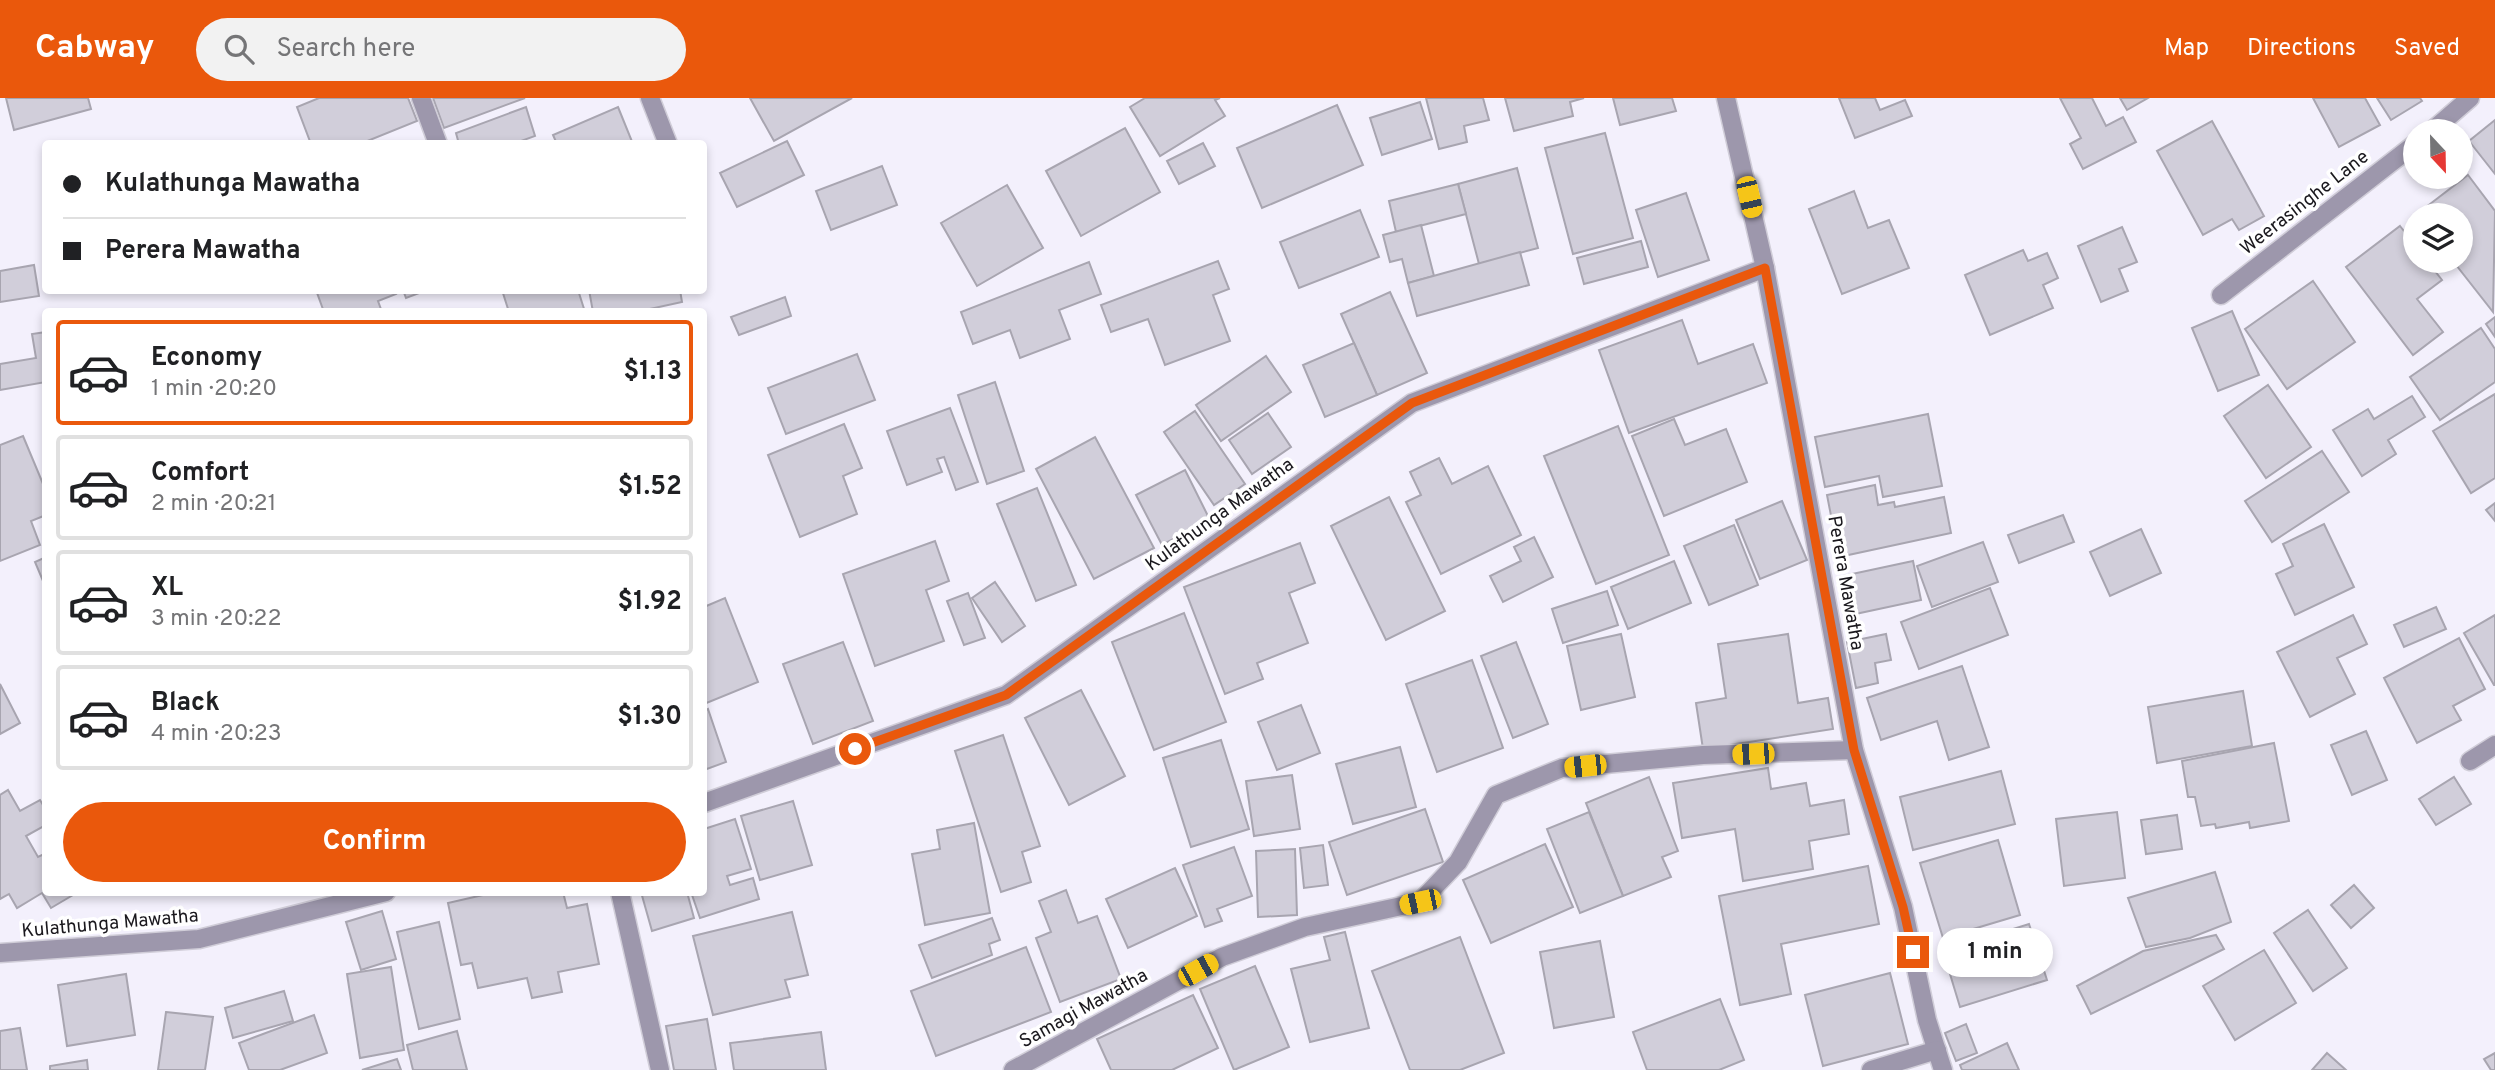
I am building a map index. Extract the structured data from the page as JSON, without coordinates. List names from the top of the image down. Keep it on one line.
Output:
{"streets":{"street":["Weerasinghe Lane","Kulathunga Mawatha","Perera Mawatha","Samagi Mawatha"]},"crossings":[["Kulathunga Mawatha","Perera Mawatha"],["Perera Mawatha","Samagi Mawatha"]],"north":"bottom","page":{"header":"Cabway","search":"Search here","nav":["Map","Directions","Saved"],"banner":["Kulathunga Mawatha","Perera Mawatha"],"list":[{"name":"Economy","note":"1 min · 20:20","value":"$1.13"},{"name":"Comfort","note":"2 min · 20:21","value":"$1.52"},{"name":"XL","note":"3 min · 20:22","value":"$1.92"},{"name":"Black","note":"4 min · 20:23","value":"$1.30"}],"buttons":"Confirm","bubble":"1 min"}}
